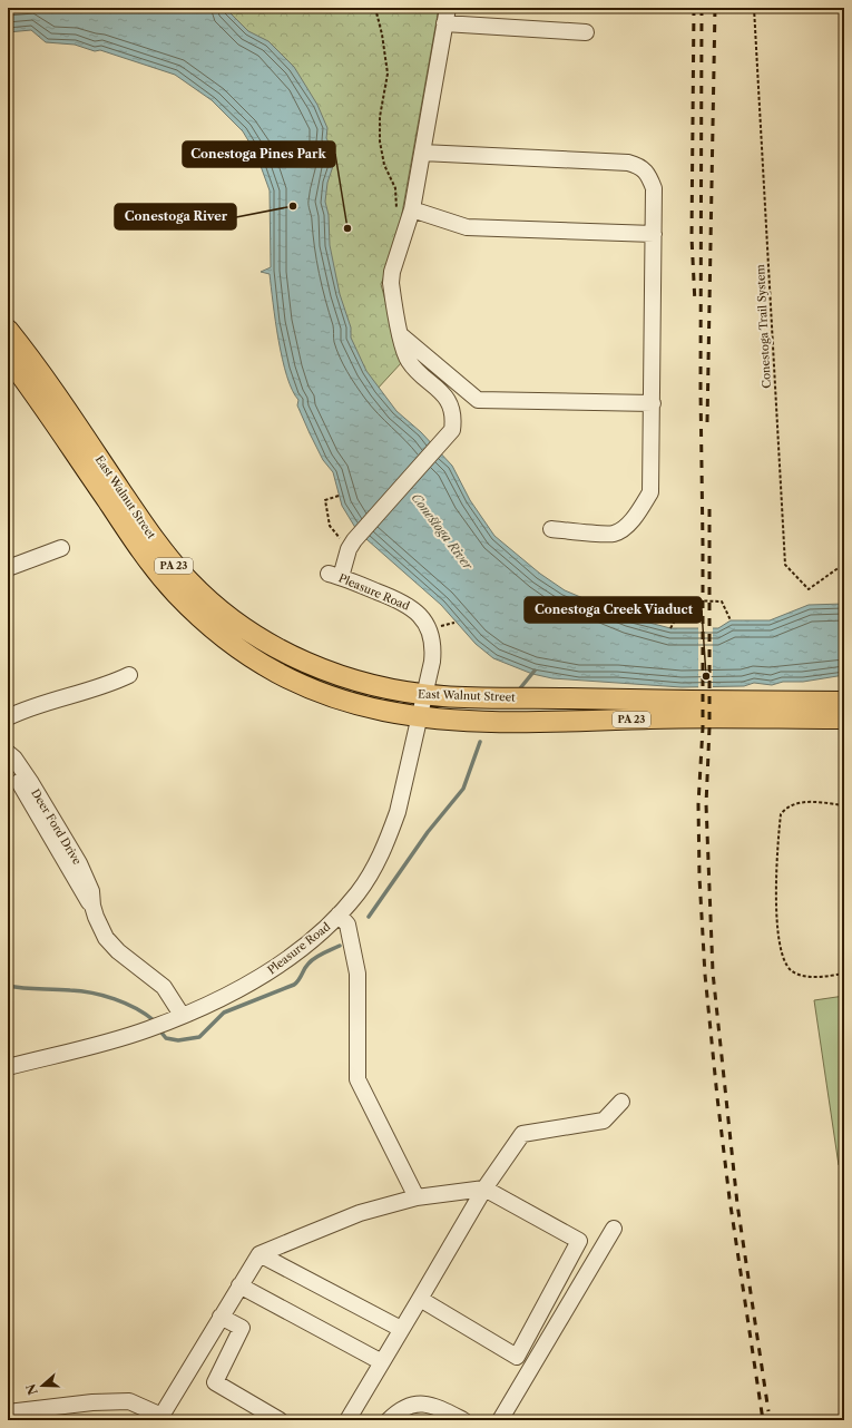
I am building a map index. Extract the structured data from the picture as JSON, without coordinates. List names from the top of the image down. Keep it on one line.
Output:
{"streets":{"main road":["East Walnut Street","PA 23"],"street":["Pleasure Road","Deer Ford Drive"],"path":["Conestoga Trail System"]},"crossings":[["East Walnut Street","Pleasure Road"],["Pleasure Road","Deer Ford Drive"]],"water":["Conestoga River"],"places":["Conestoga River","Conestoga Pines Park","Conestoga Creek Viaduct"],"north":"left"}
